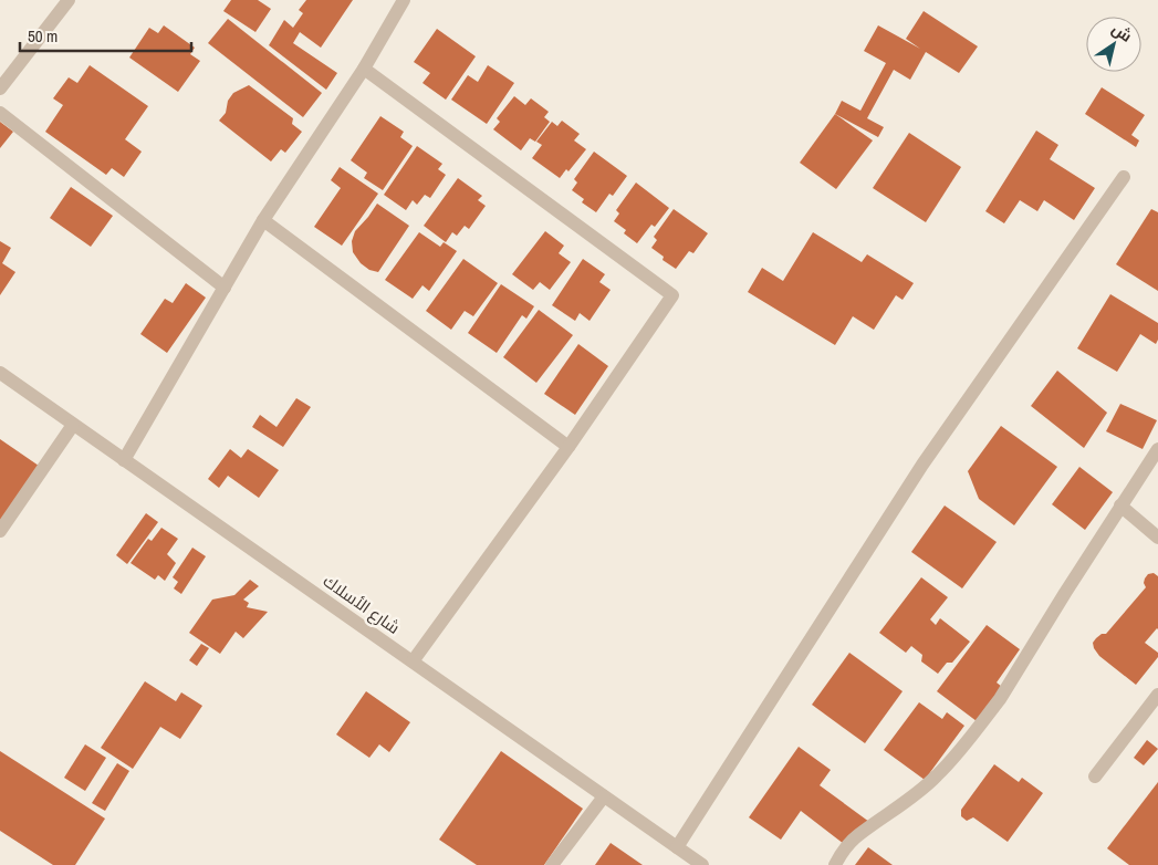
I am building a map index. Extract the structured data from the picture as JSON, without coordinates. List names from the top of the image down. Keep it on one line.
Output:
{"streets":{"street":["شارع الأسلاك"]},"scale_bar":"50 m","north":"top right"}
